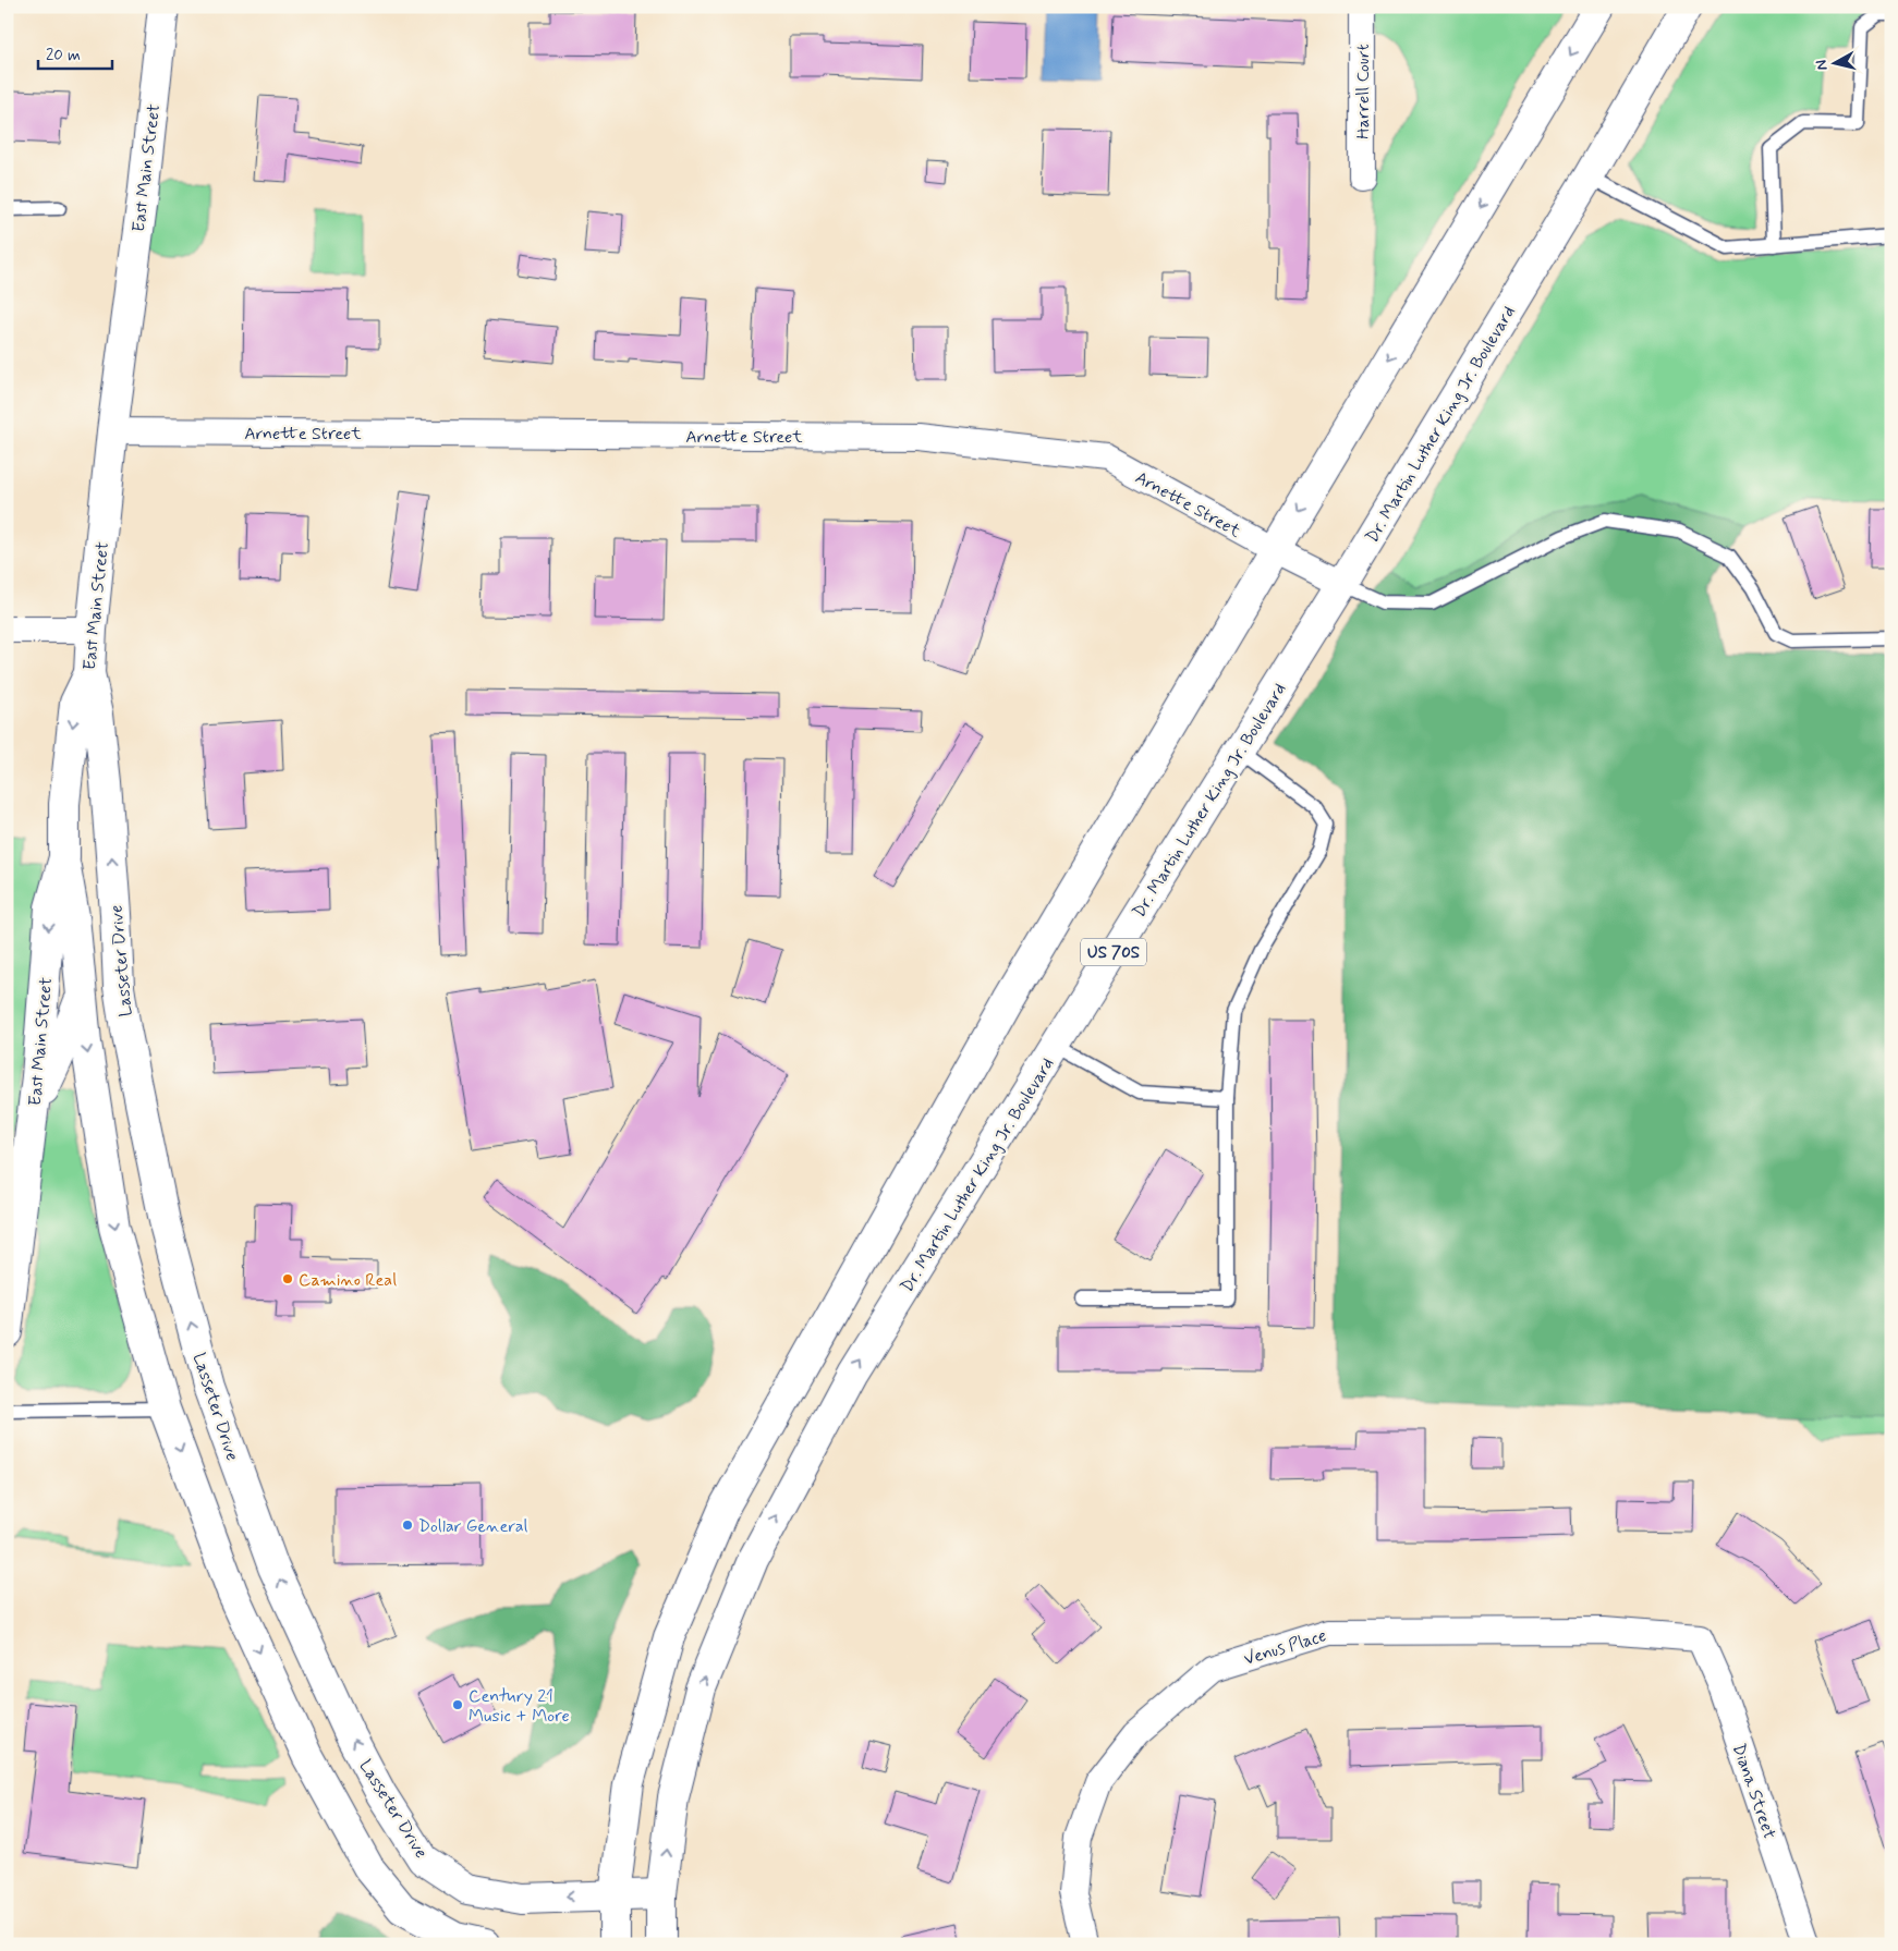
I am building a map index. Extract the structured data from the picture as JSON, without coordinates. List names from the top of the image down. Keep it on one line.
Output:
{"streets":{"main road":["East Main Street","Dr. Martin Luther King Jr. Boulevard","US 70S","Lasseter Drive"],"street":["Harrell Court","Arnette Street","Venus Place","Diana Street"]},"crossings":[["East Main Street","Arnette Street"],["East Main Street","Lasseter Drive"],["Dr. Martin Luther King Jr. Boulevard","Arnette Street"],["Dr. Martin Luther King Jr. Boulevard","Lasseter Drive"],["Venus Place","Diana Street"]],"places":["Camino Real","Dollar General","Century 21 Music + More"],"scale_bar":"20 m","north":"left"}
